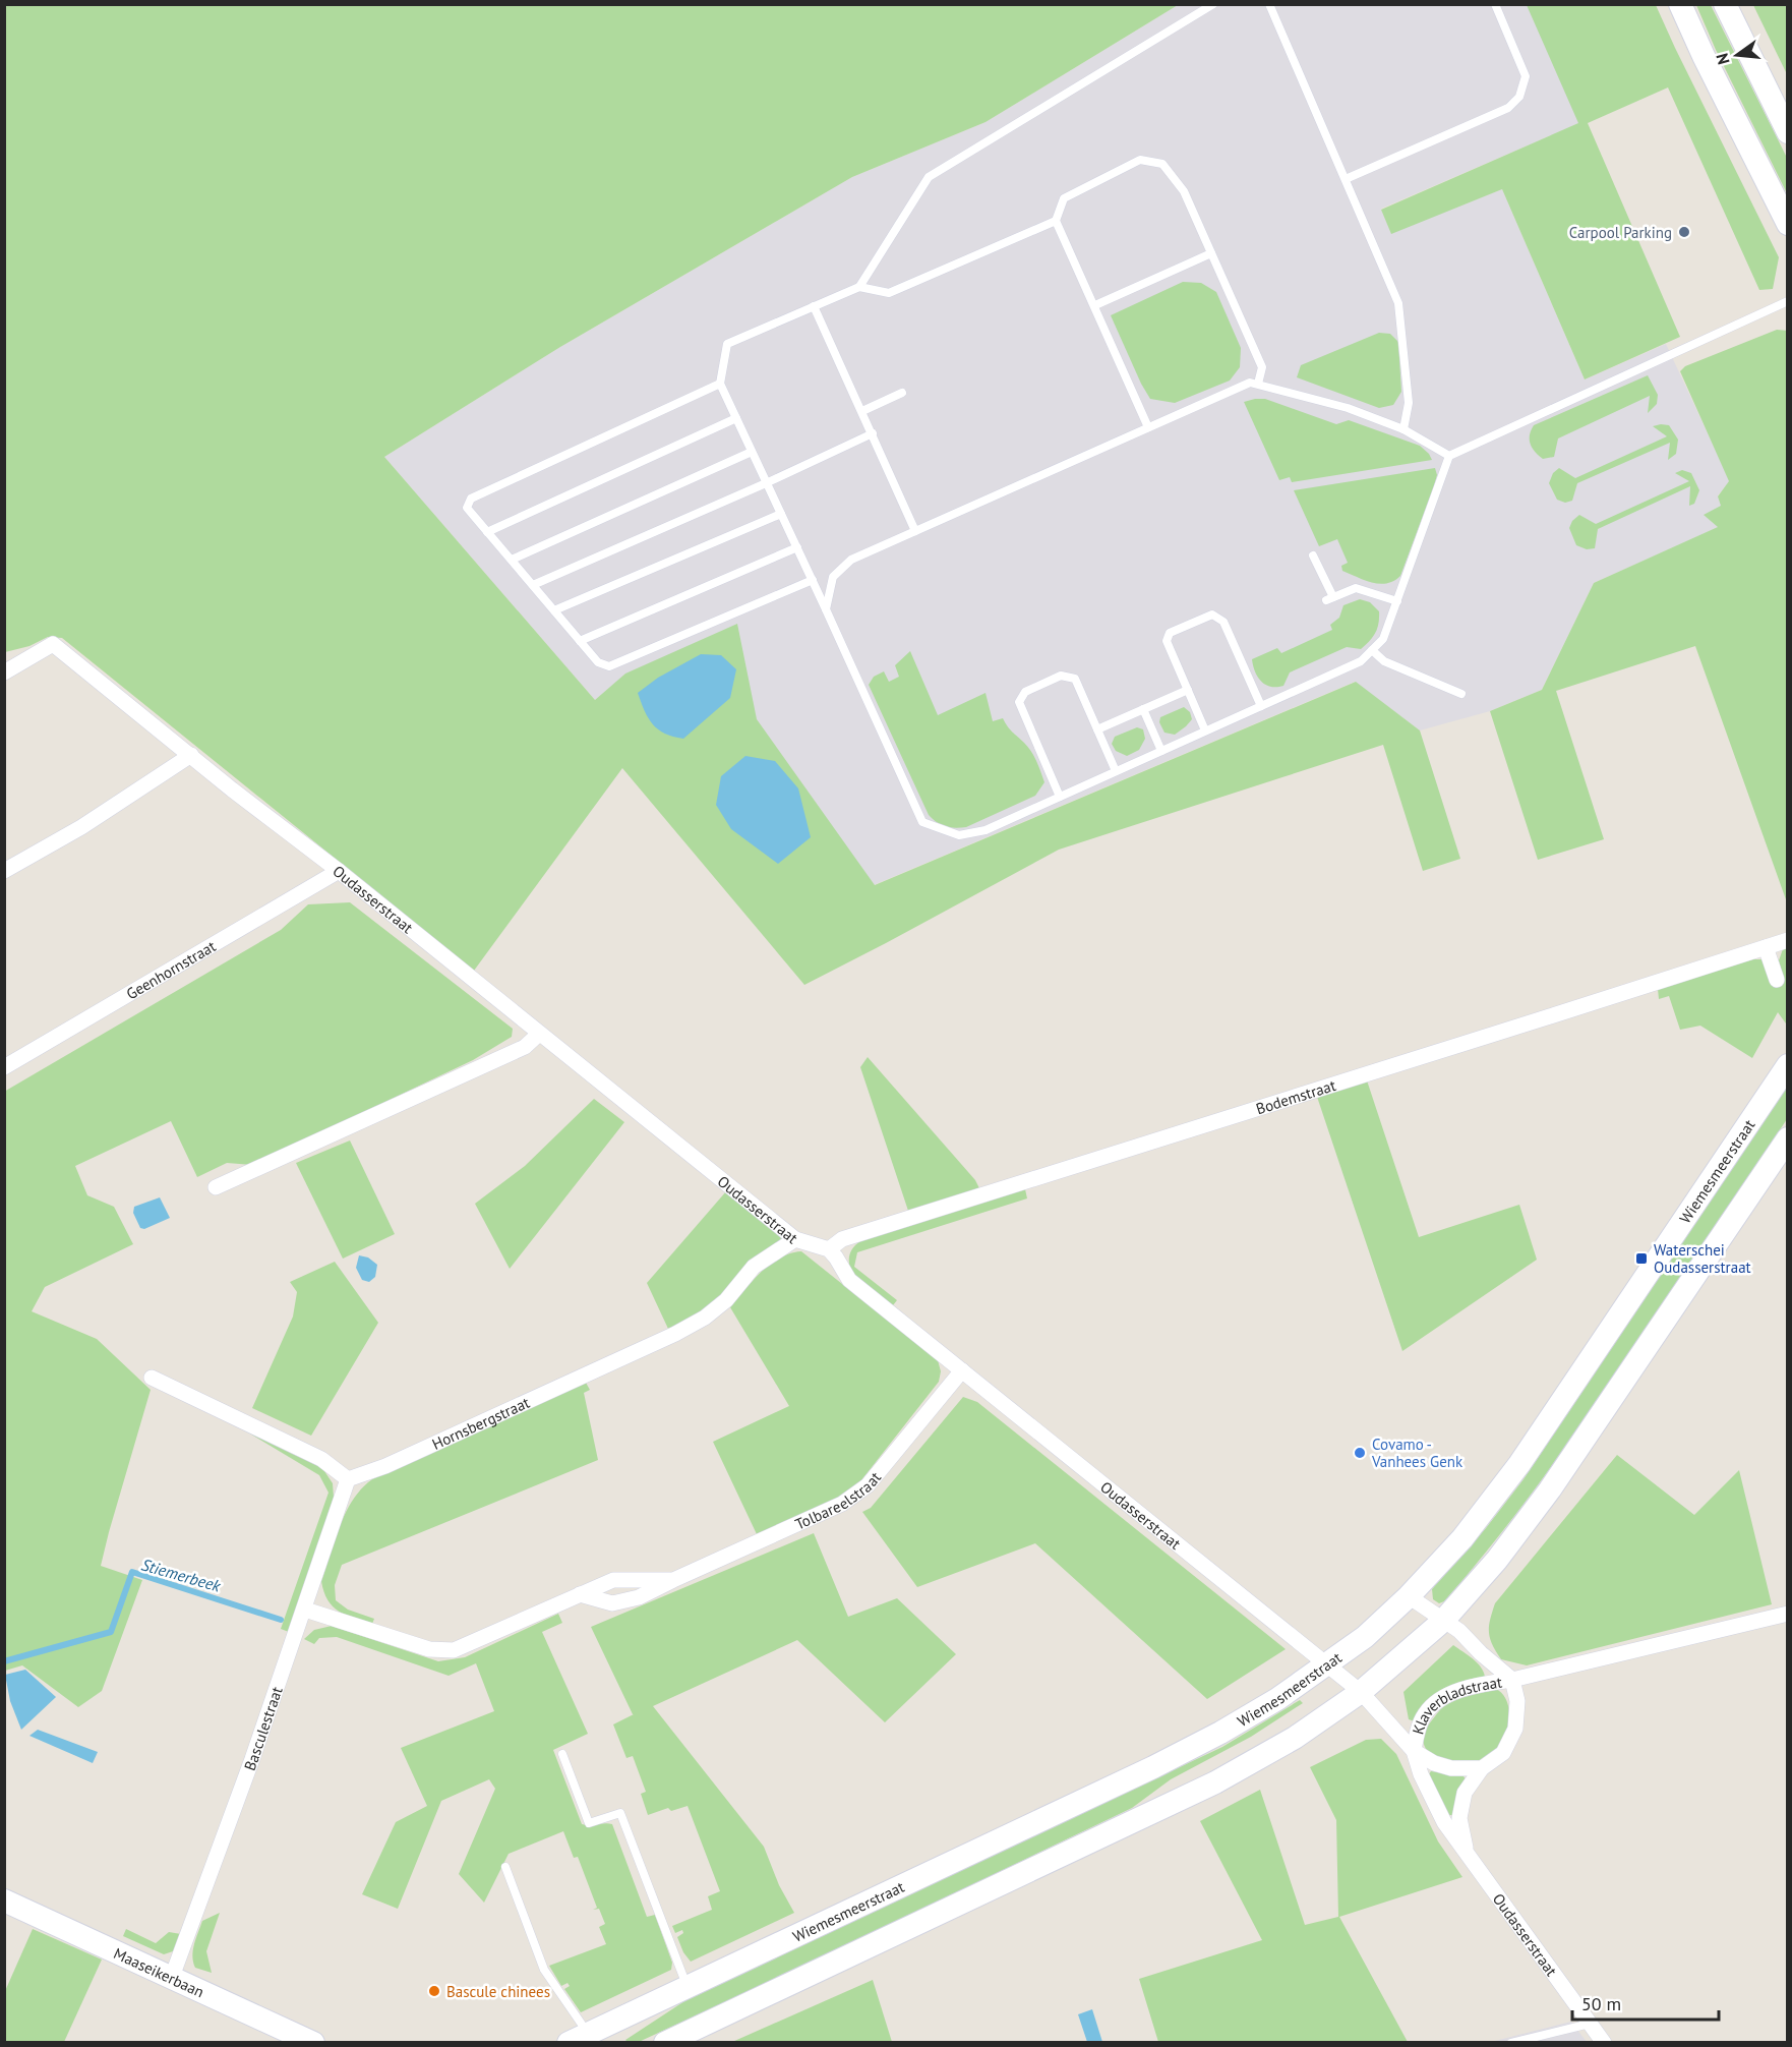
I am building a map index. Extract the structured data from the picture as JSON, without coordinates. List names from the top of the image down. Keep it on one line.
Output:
{"streets":{"main road":["Wiemesmeerstraat","Maaseikerbaan"],"street":["Oudasserstraat","Geenhornstraat","Bodemstraat","Hornsbergstraat","Tolbareelstraat","Klaverbladstraat","Basculestraat"]},"crossings":[["Oudasserstraat","Geenhornstraat"],["Oudasserstraat","Bodemstraat"],["Oudasserstraat","Wiemesmeerstraat"],["Oudasserstraat","Hornsbergstraat"],["Oudasserstraat","Tolbareelstraat"],["Oudasserstraat","Klaverbladstraat"],["Hornsbergstraat","Basculestraat"],["Tolbareelstraat","Basculestraat"],["Basculestraat","Maaseikerbaan"]],"water":["Stiemerbeek"],"places":{"other":["Carpool Parking","Covamo - Vanhees Genk","Bascule chinees"],"transit":["Waterschei Oudasserstraat"]},"scale_bar":"50 m","north":"left"}
